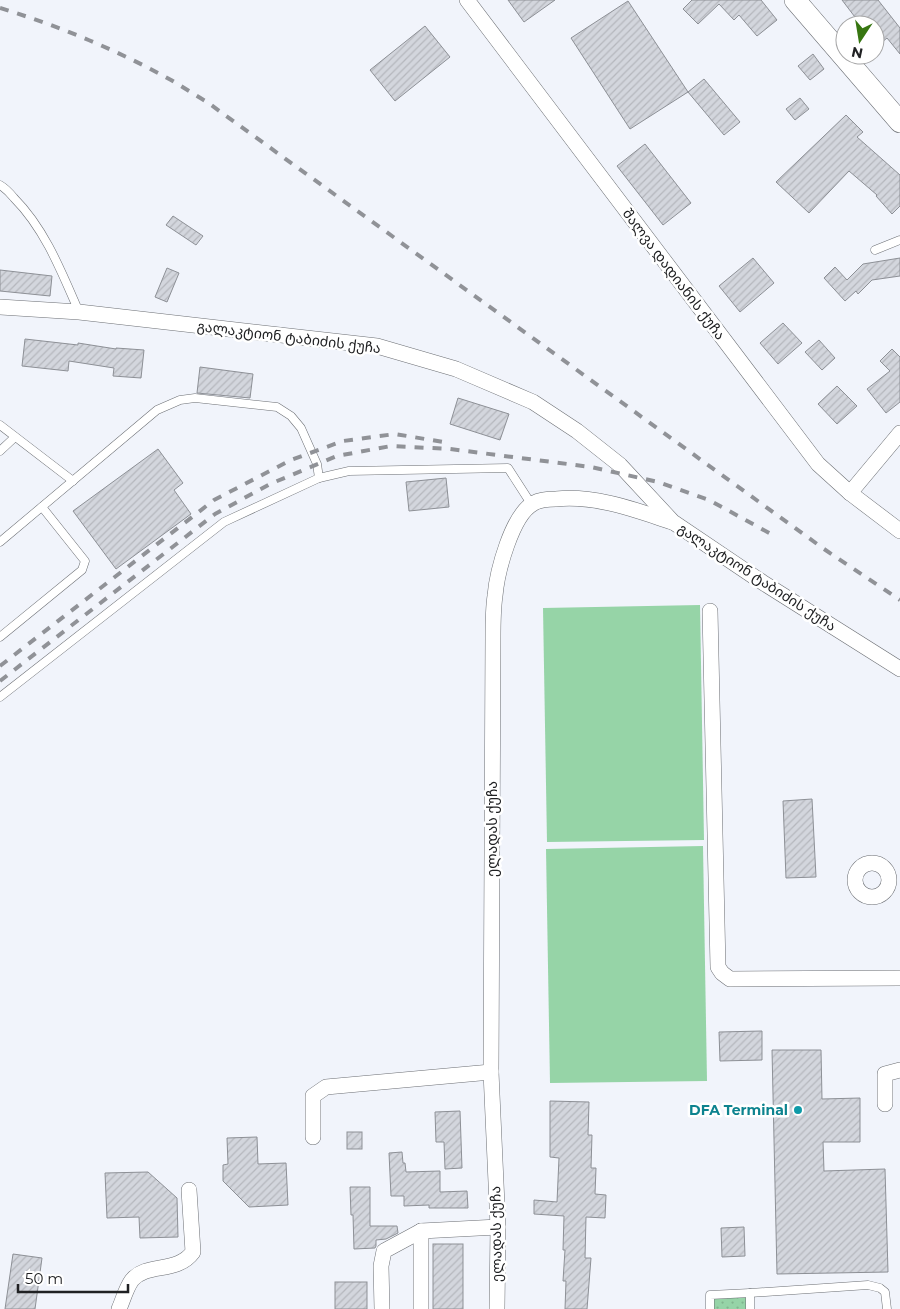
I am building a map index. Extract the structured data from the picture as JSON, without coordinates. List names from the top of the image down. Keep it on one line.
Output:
{"streets":{"street":["შალვა დადიანის ქუჩა","გალაკტიონ ტაბიძის ქუჩა","ელადას ქუჩა"]},"places":["DFA Terminal"],"scale_bar":"50 m","north":"bottom"}
